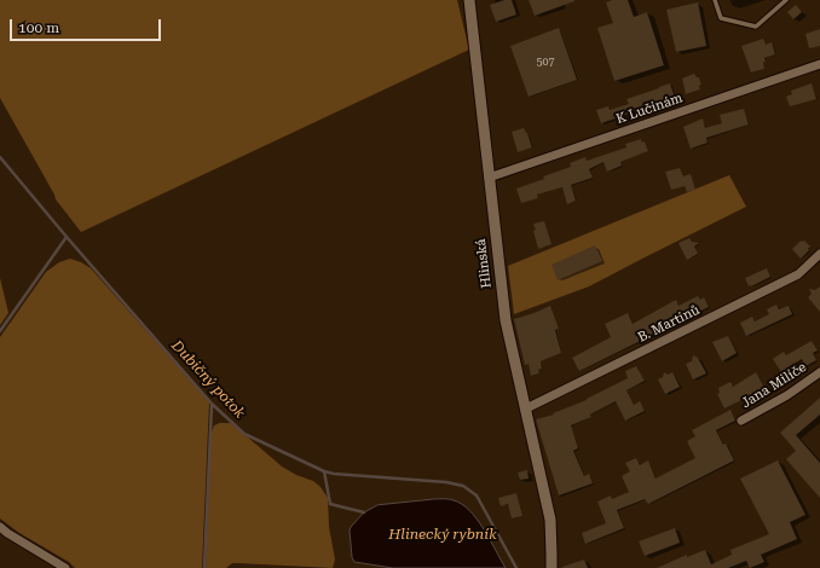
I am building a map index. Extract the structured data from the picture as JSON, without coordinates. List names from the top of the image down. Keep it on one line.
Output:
{"streets":{"street":["K Lučinám","Hlinská","B. Martinů","Jana Milíče"]},"crossings":[["K Lučinám","Hlinská"],["Hlinská","B. Martinů"]],"water":["Dubičný potok","Hlinecký rybník"],"house_numbers":["507"],"scale_bar":"100 m"}
